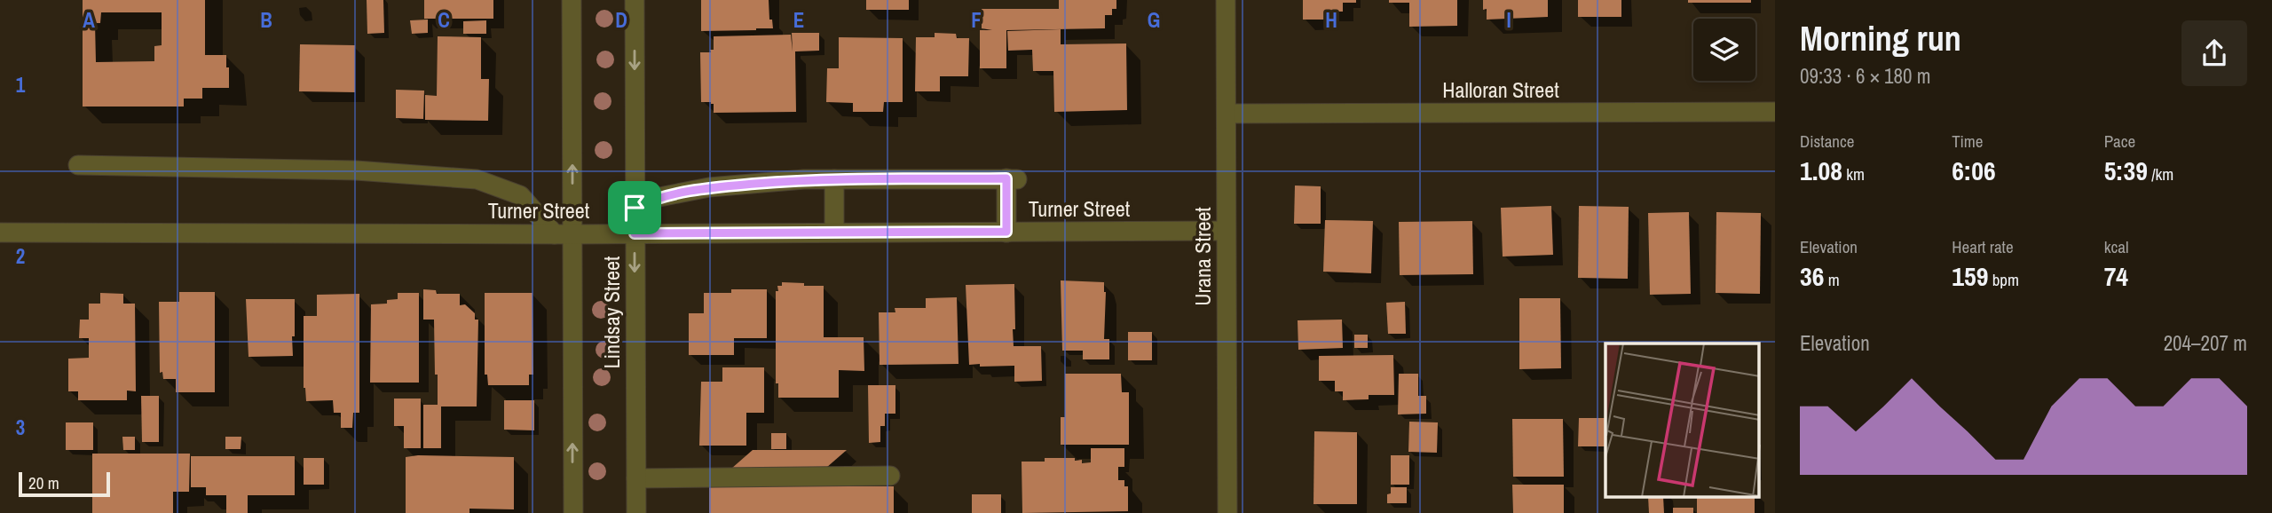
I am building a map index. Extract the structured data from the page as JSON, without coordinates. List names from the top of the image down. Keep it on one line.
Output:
{"streets":{"street":["Halloran Street","Turner Street","Urana Street","Lindsay Street"]},"crossings":[["Halloran Street","Urana Street"],["Turner Street","Urana Street"],["Turner Street","Lindsay Street"]],"scale_bar":"20 m","page":{"heading":["Morning run","09:33 · 6 × 180 m"],"stats":[["Distance","1.08 km"],["Time","6:06"],["Pace","5:39 /km"],["Elevation","36 m"],["Heart rate","159 bpm"],["kcal","74"]],"chart":["Elevation","204–207 m"],"scale":"20 m"},"grid":{"columns":["A","B","C","D","E","F","G","H","I"],"rows":["1","2","3"]}}
